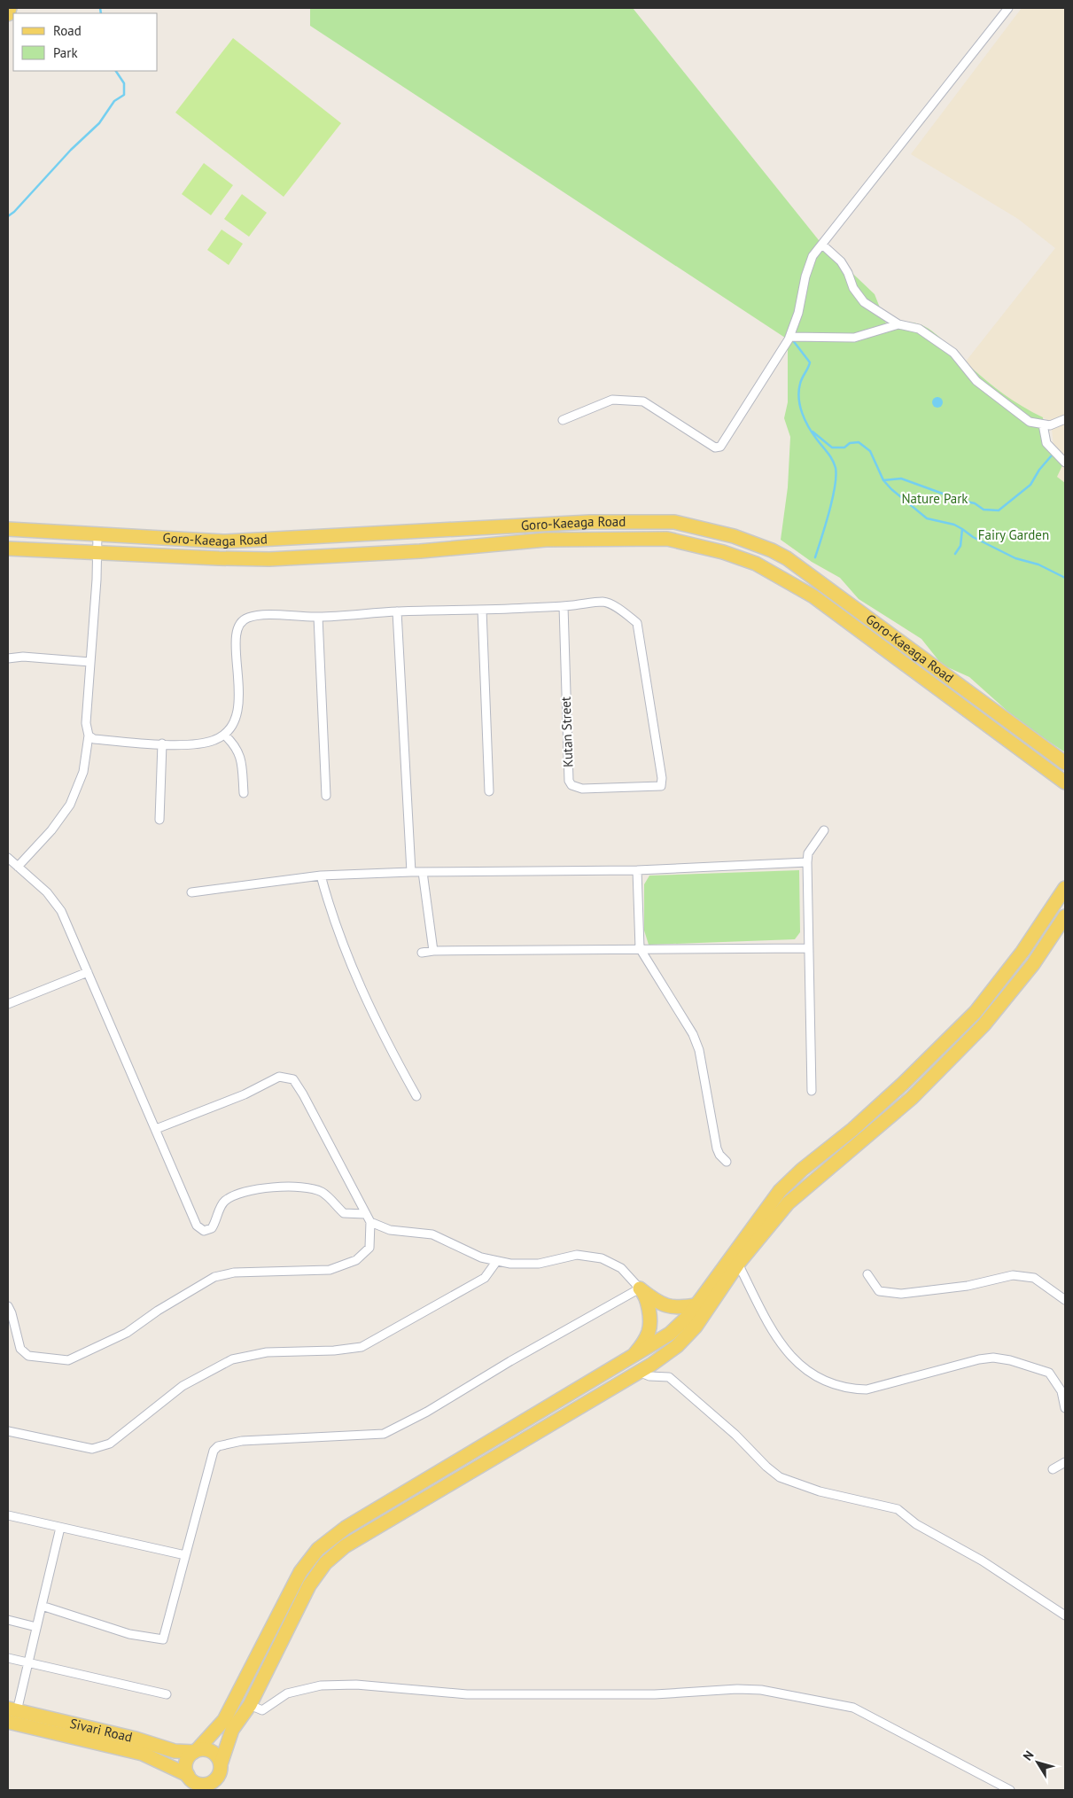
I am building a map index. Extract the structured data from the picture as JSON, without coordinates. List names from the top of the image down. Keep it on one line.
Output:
{"streets":{"main road":["Goro-Kaeaga Road","Sivari Road"],"street":["Kutan Street"]},"parks":["Nature Park","Fairy Garden"],"legend":["Road","Park"],"north":"top left"}
